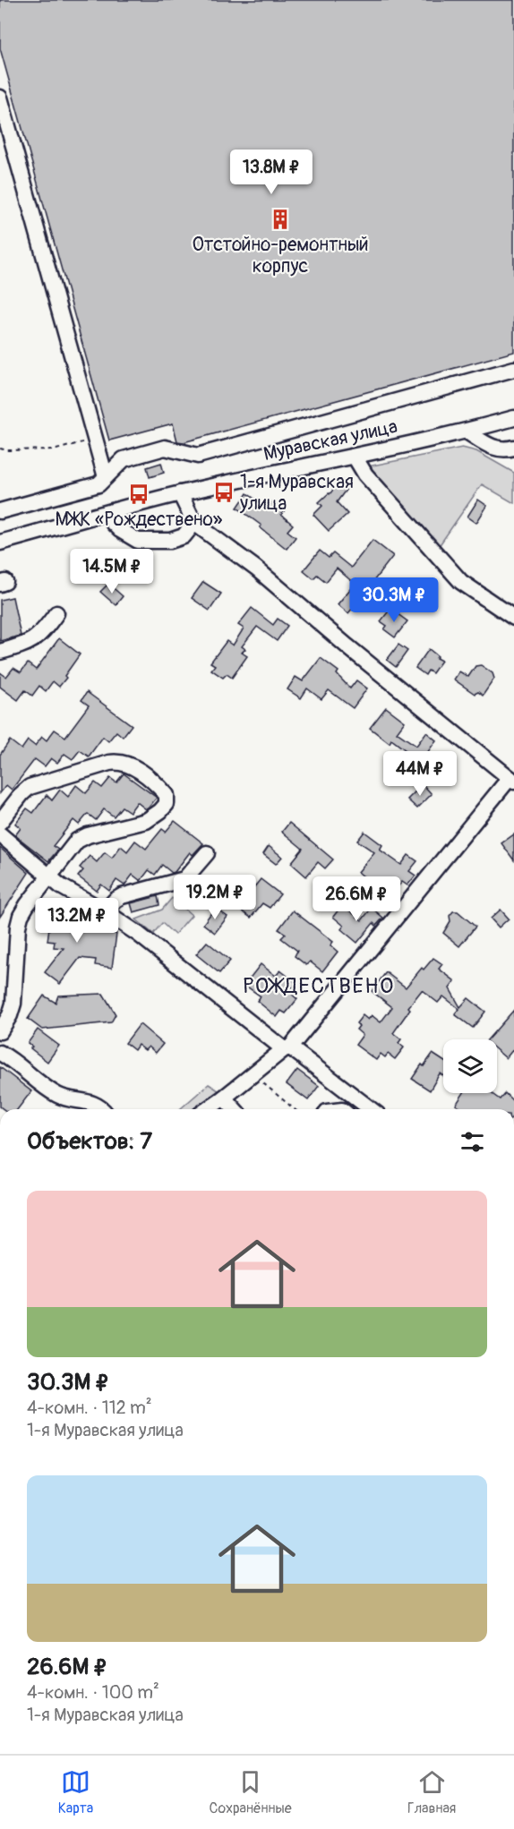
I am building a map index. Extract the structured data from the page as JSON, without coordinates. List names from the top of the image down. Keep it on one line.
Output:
{"streets":{"street":["Муравская улица"]},"districts":["РОЖДЕСТВЕНО"],"places":{"building":["Отстойно-ремонтный корпус"],"bus stop":["1-я Муравская улица","МЖК «Рождествено»"]},"page":{"price":["13.8M ₽","14.5M ₽","30.3M ₽","44M ₽","19.2M ₽","26.6M ₽","13.2M ₽"],"heading":"Объектов: 7","list":[{"name":"30.3M ₽","note":"4-комн. · 112 m² · 1-я Муравская улица"},{"name":"26.6M ₽","note":"4-комн. · 100 m² · 1-я Муравская улица"}],"tabs":["Карта","Сохранённые","Главная"]}}
